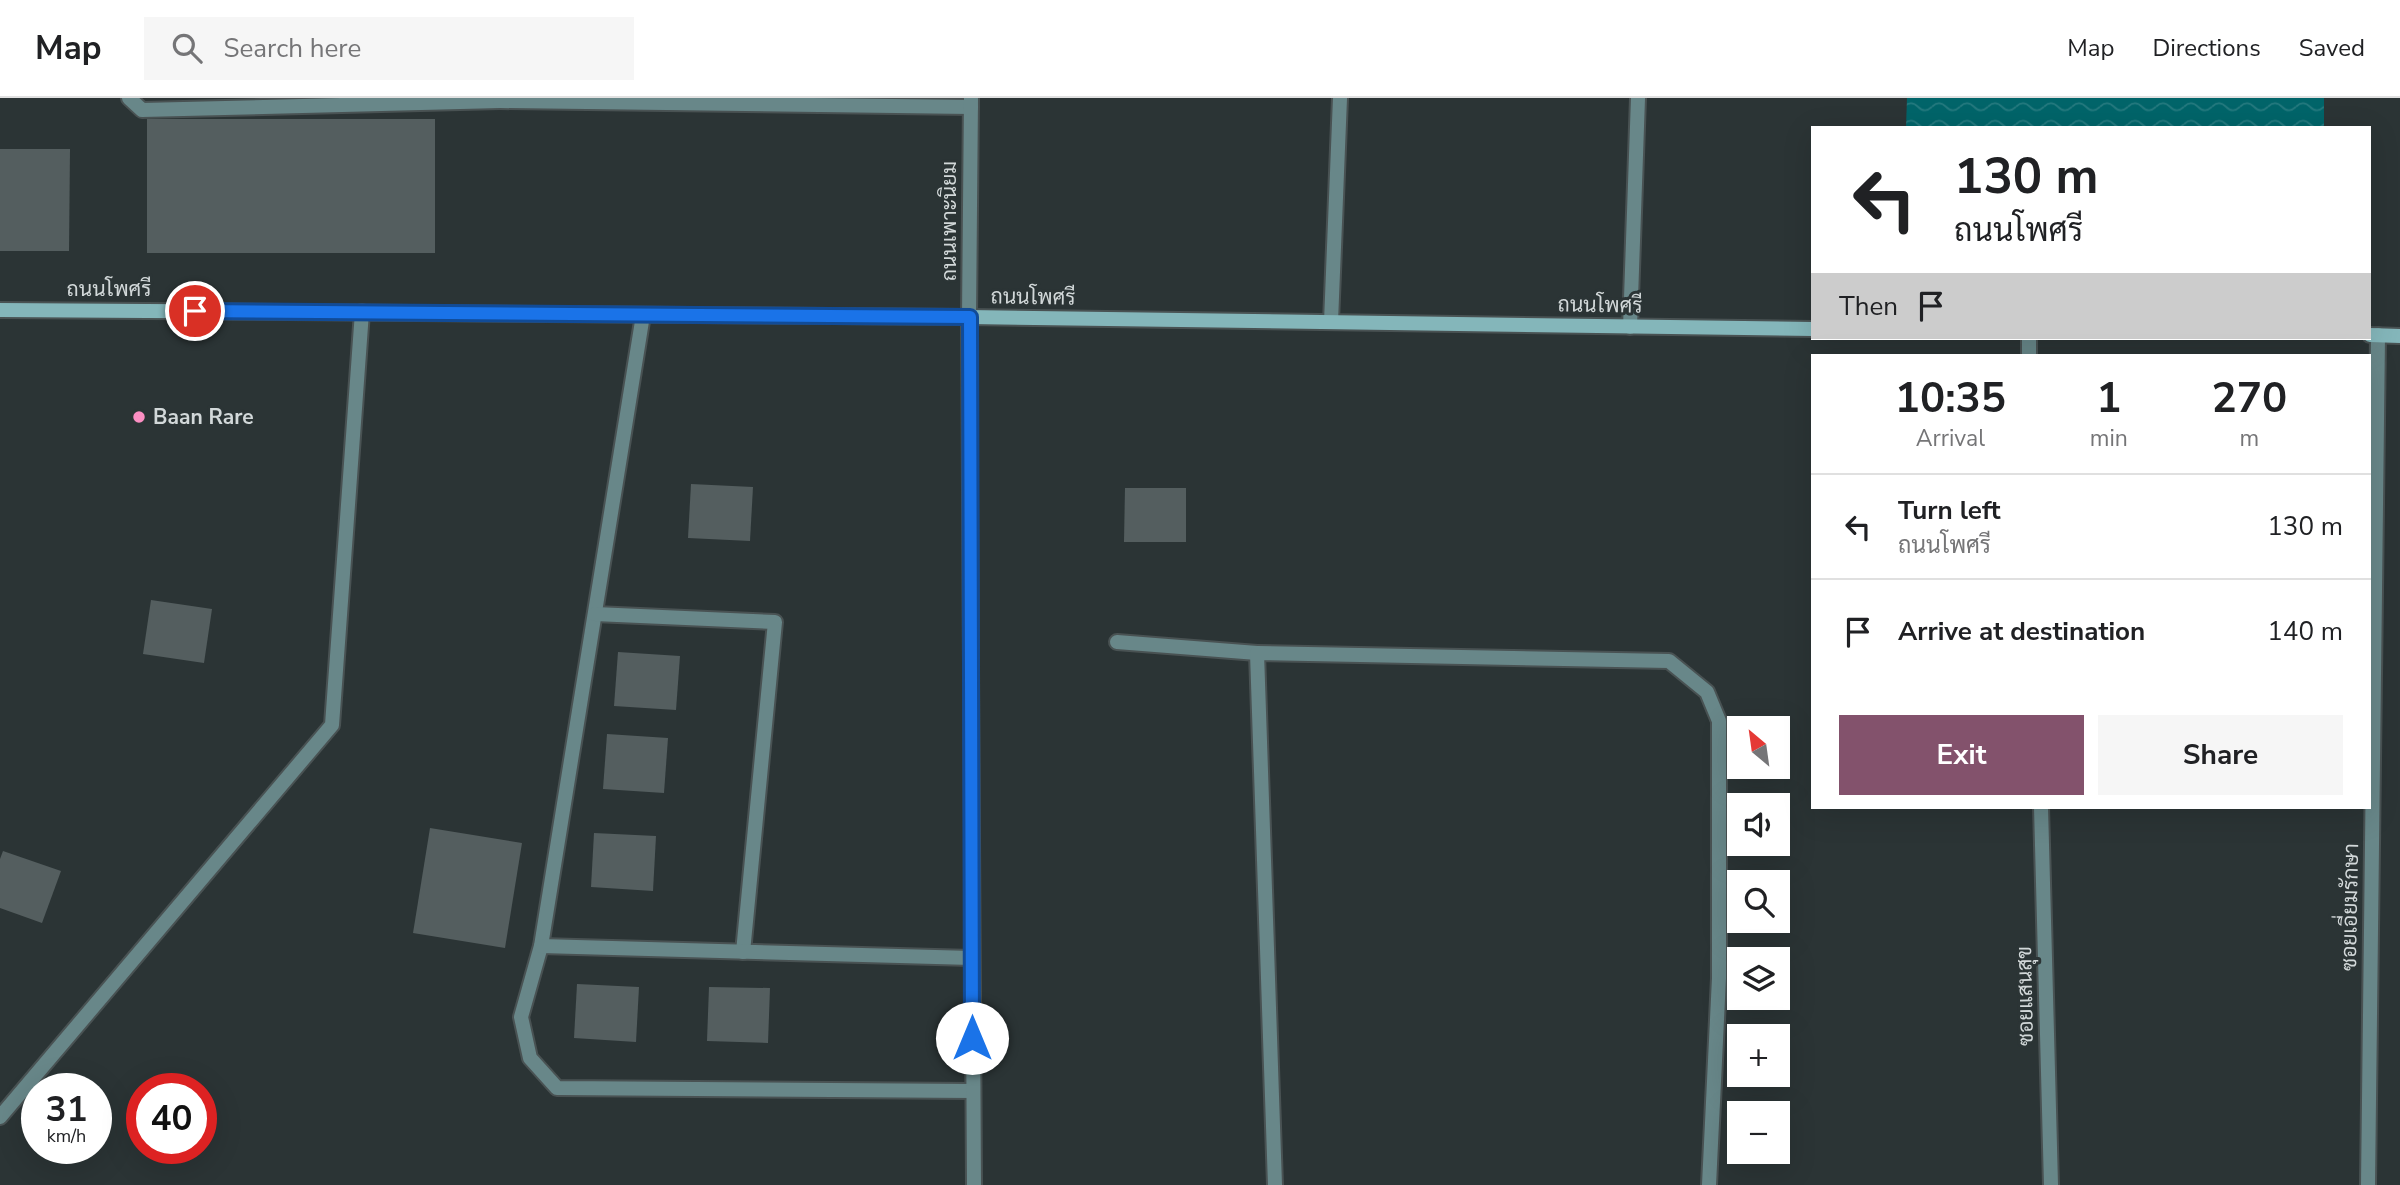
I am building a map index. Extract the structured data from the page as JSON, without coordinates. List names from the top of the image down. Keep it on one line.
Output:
{"streets":{"main road":["ถนนโพศรี"],"street":["ถนนเพาะนิยม","ซอยเอี่ยมรักษา","ซอยแสนสุข"]},"crossings":[["ถนนเพาะนิยม","ถนนโพศรี"]],"places":["Baan Rare"],"north":"top left","page":{"header":"Map","search":"Search here","nav":["Map","Directions","Saved"],"turn":["130 m","ถนนโพศรี"],"then":"Then","eta":["10:35","Arrival","1","min","270","m"],"list":[{"name":"Turn left","note":"ถนนโพศรี","value":"130 m"},{"name":"Arrive at destination","value":"140 m"}],"buttons":["Exit","Share"],"map_buttons":["+","−"],"speed":"31 km/h","limit":"40"}}
